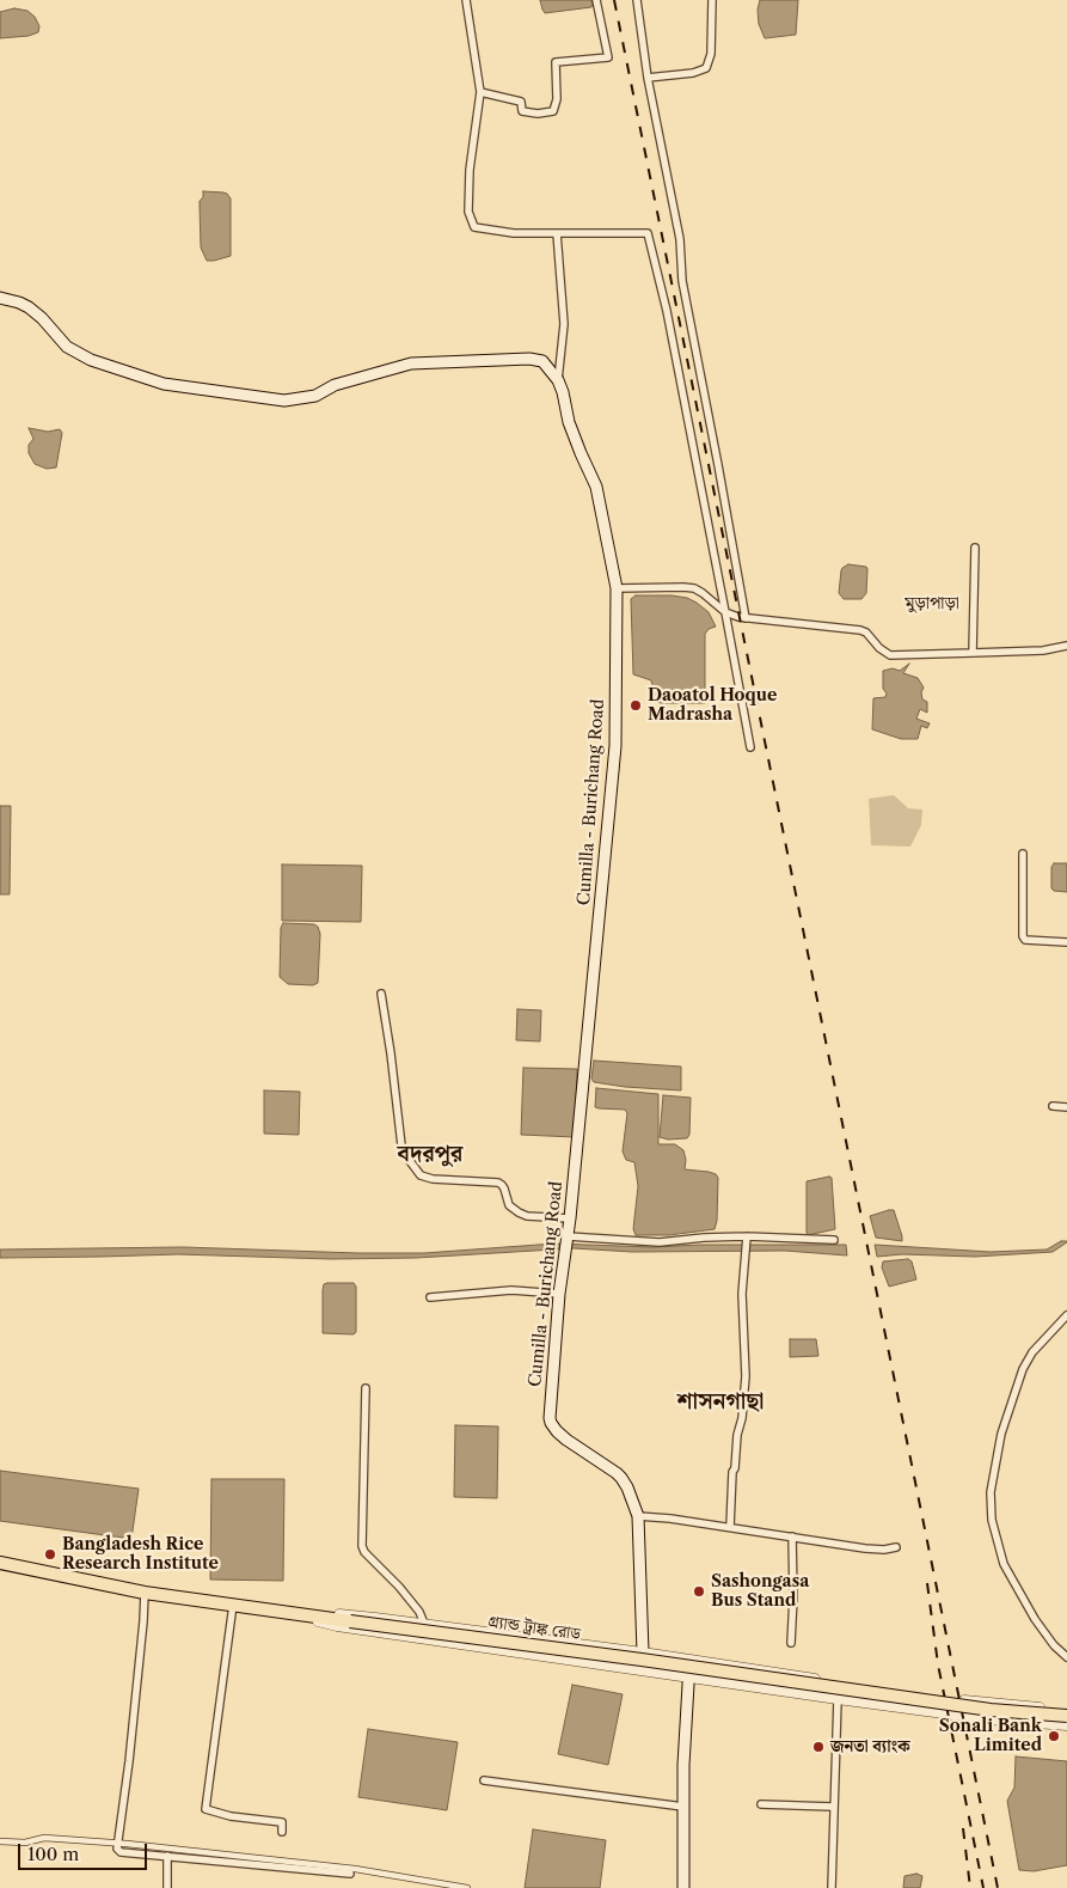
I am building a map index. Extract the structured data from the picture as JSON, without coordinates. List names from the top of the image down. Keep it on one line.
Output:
{"streets":{"highway":["গ্র্যান্ড ট্রাঙ্ক রোড"],"main road":["Cumilla - Burichang Road"]},"districts":["মুড়াপাড়া","বদরপুর","শাসনগাছা"],"places":["Daoatol Hoque Madrasha","Bangladesh Rice Research Institute","Sashongasa Bus Stand","Sonali Bank Limited","জনতা ব্যাংক"],"scale_bar":"100 m"}
